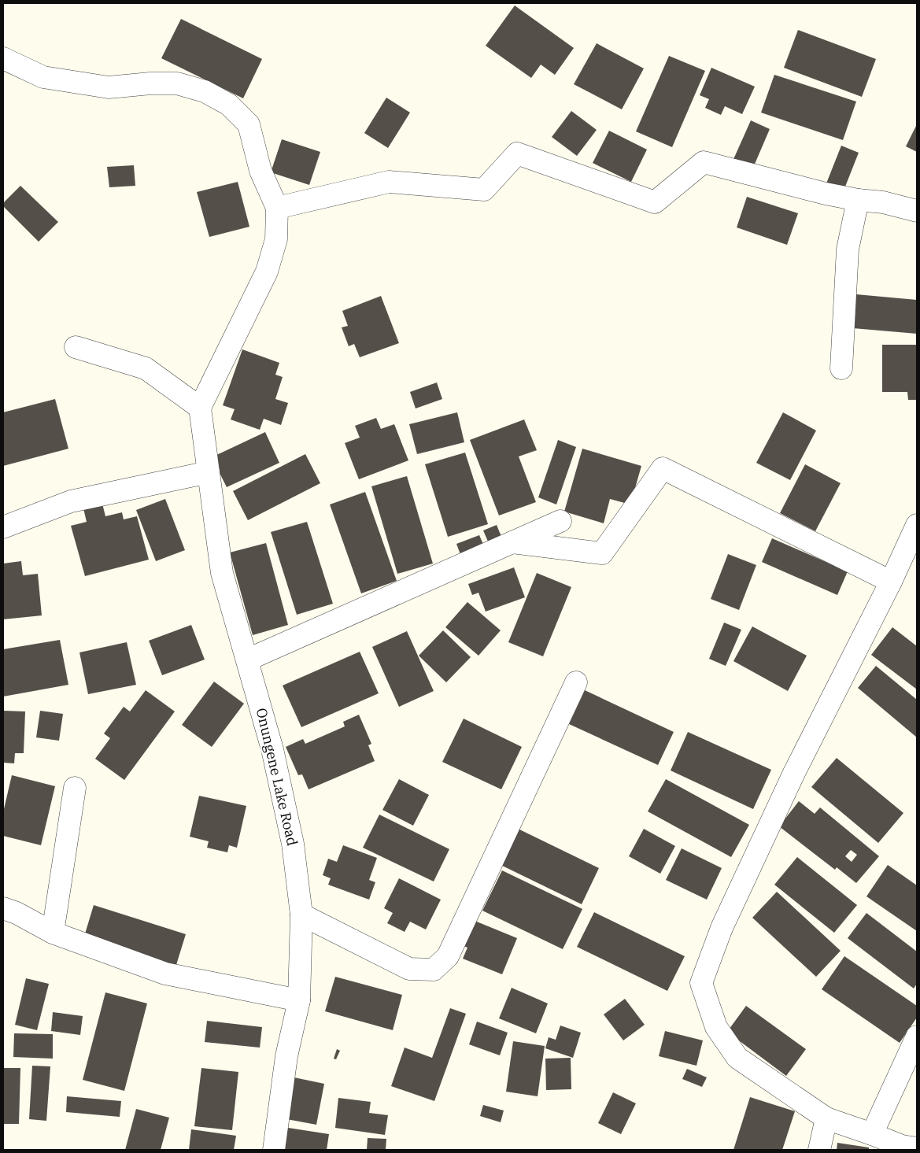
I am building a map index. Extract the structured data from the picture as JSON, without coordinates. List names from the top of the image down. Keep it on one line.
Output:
{"streets":{"street":["Onungene Lake Road"]}}
